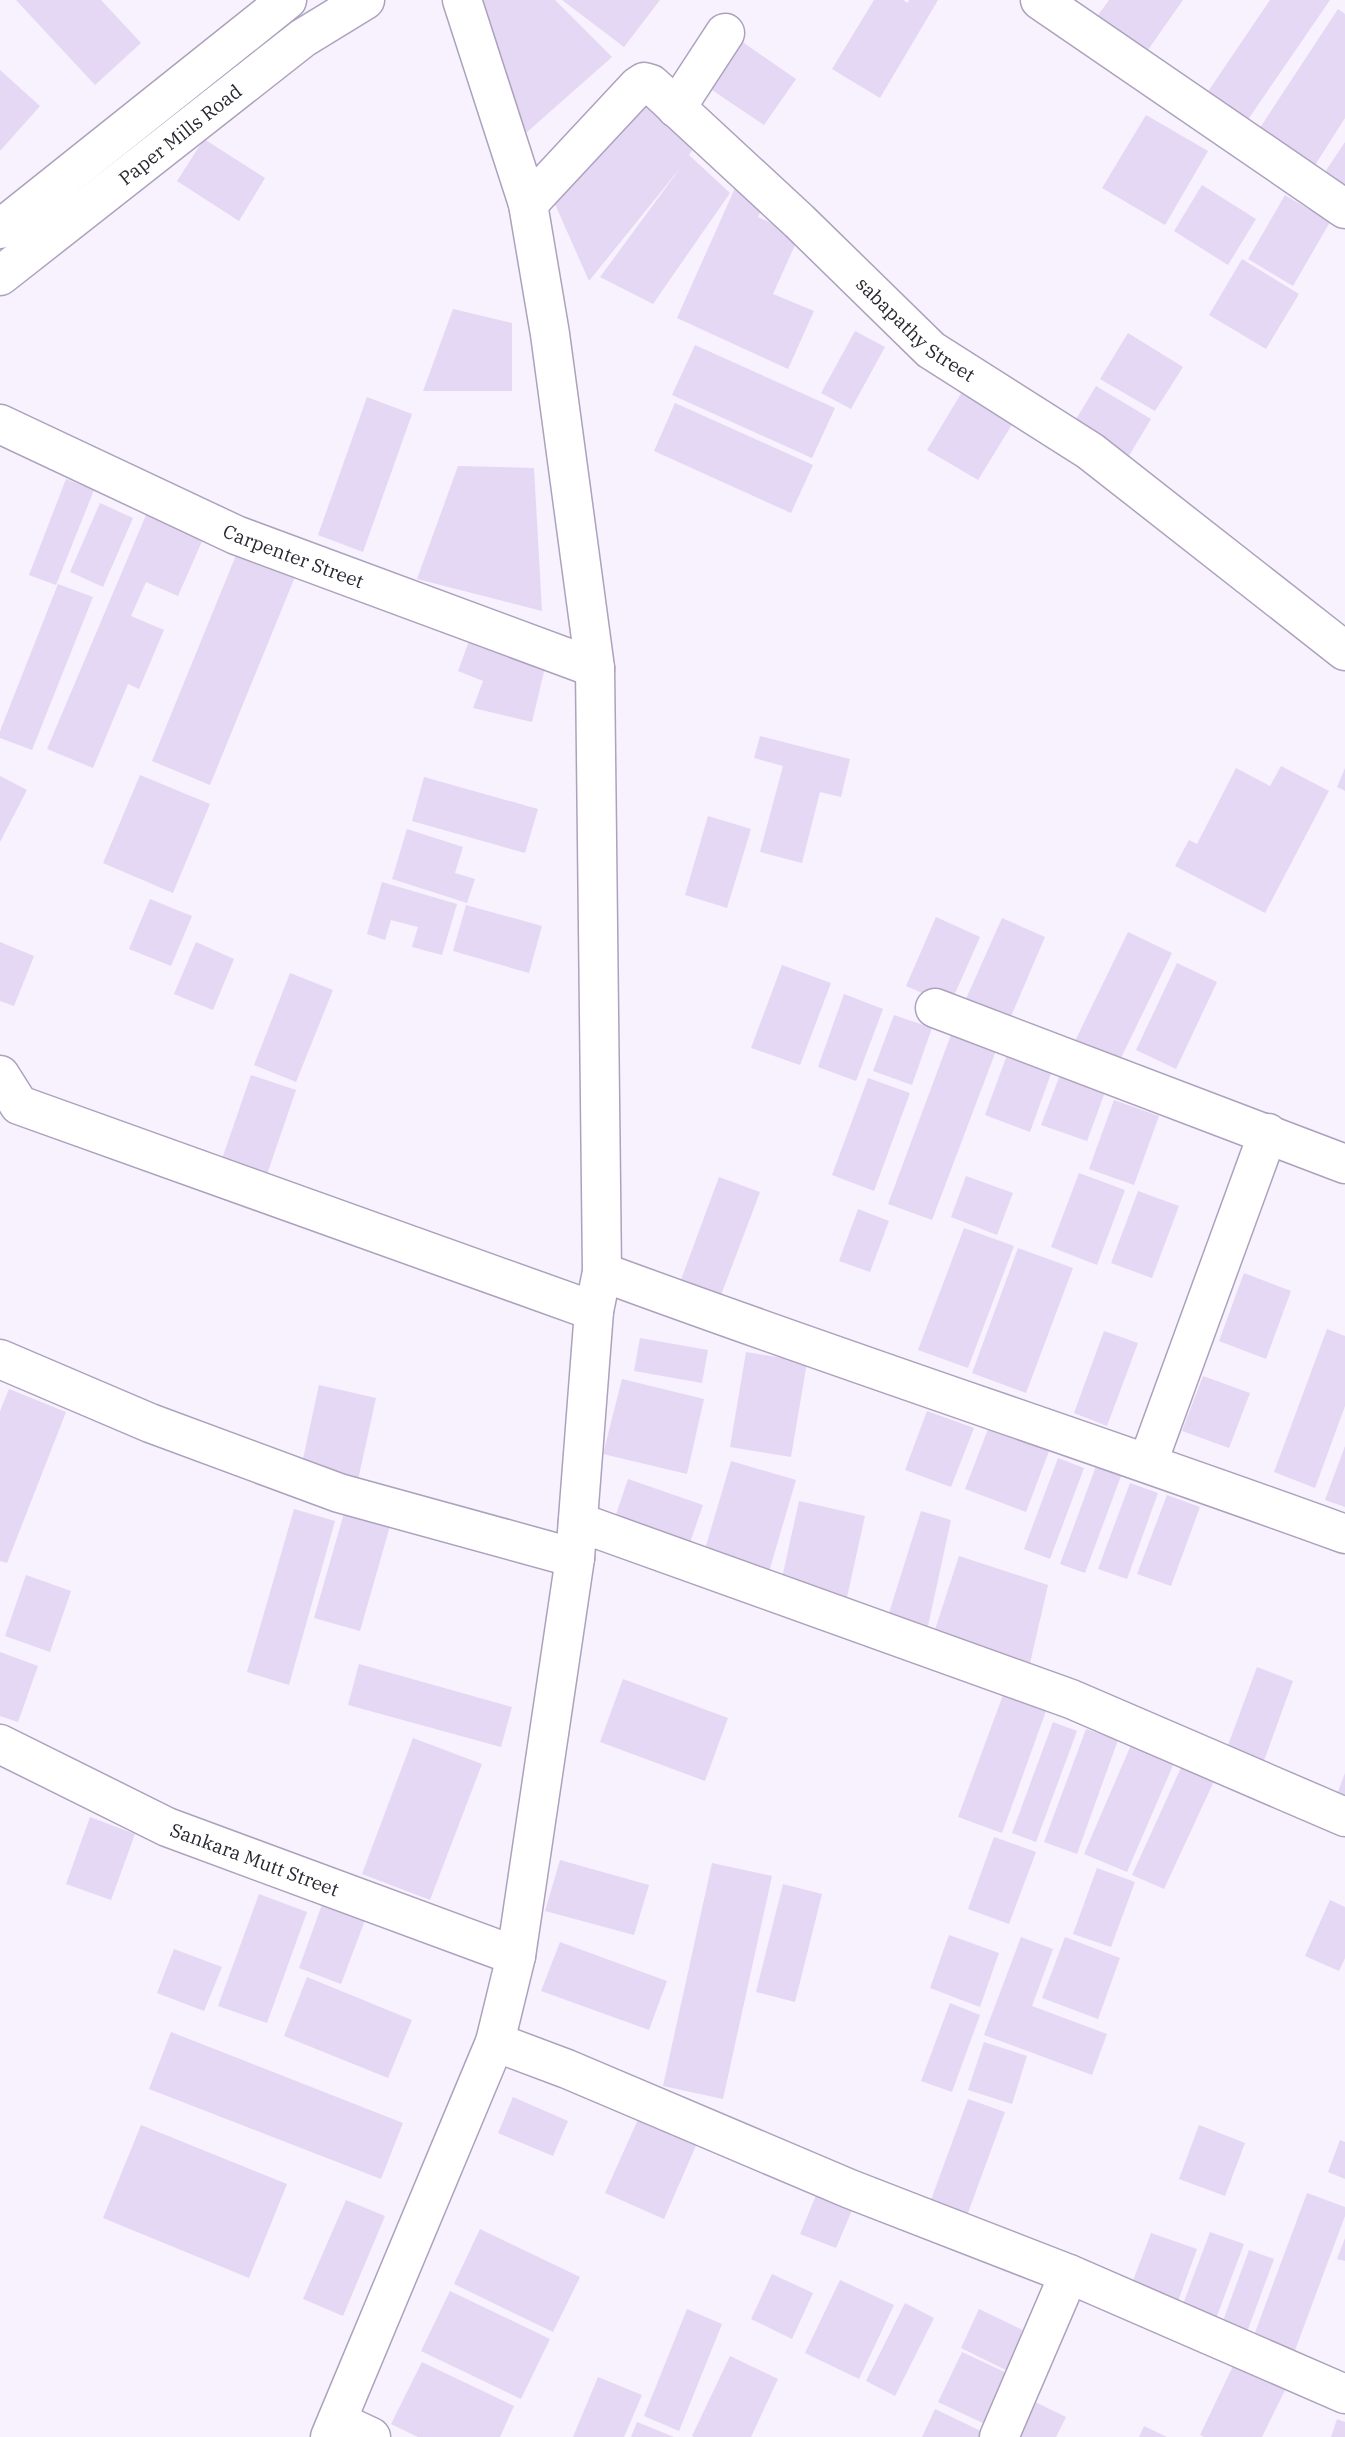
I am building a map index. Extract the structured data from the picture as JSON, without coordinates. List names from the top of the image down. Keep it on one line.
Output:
{"streets":{"street":["Paper Mills Road","sabapathy Street","Carpenter Street","Sankara Mutt Street"]}}
